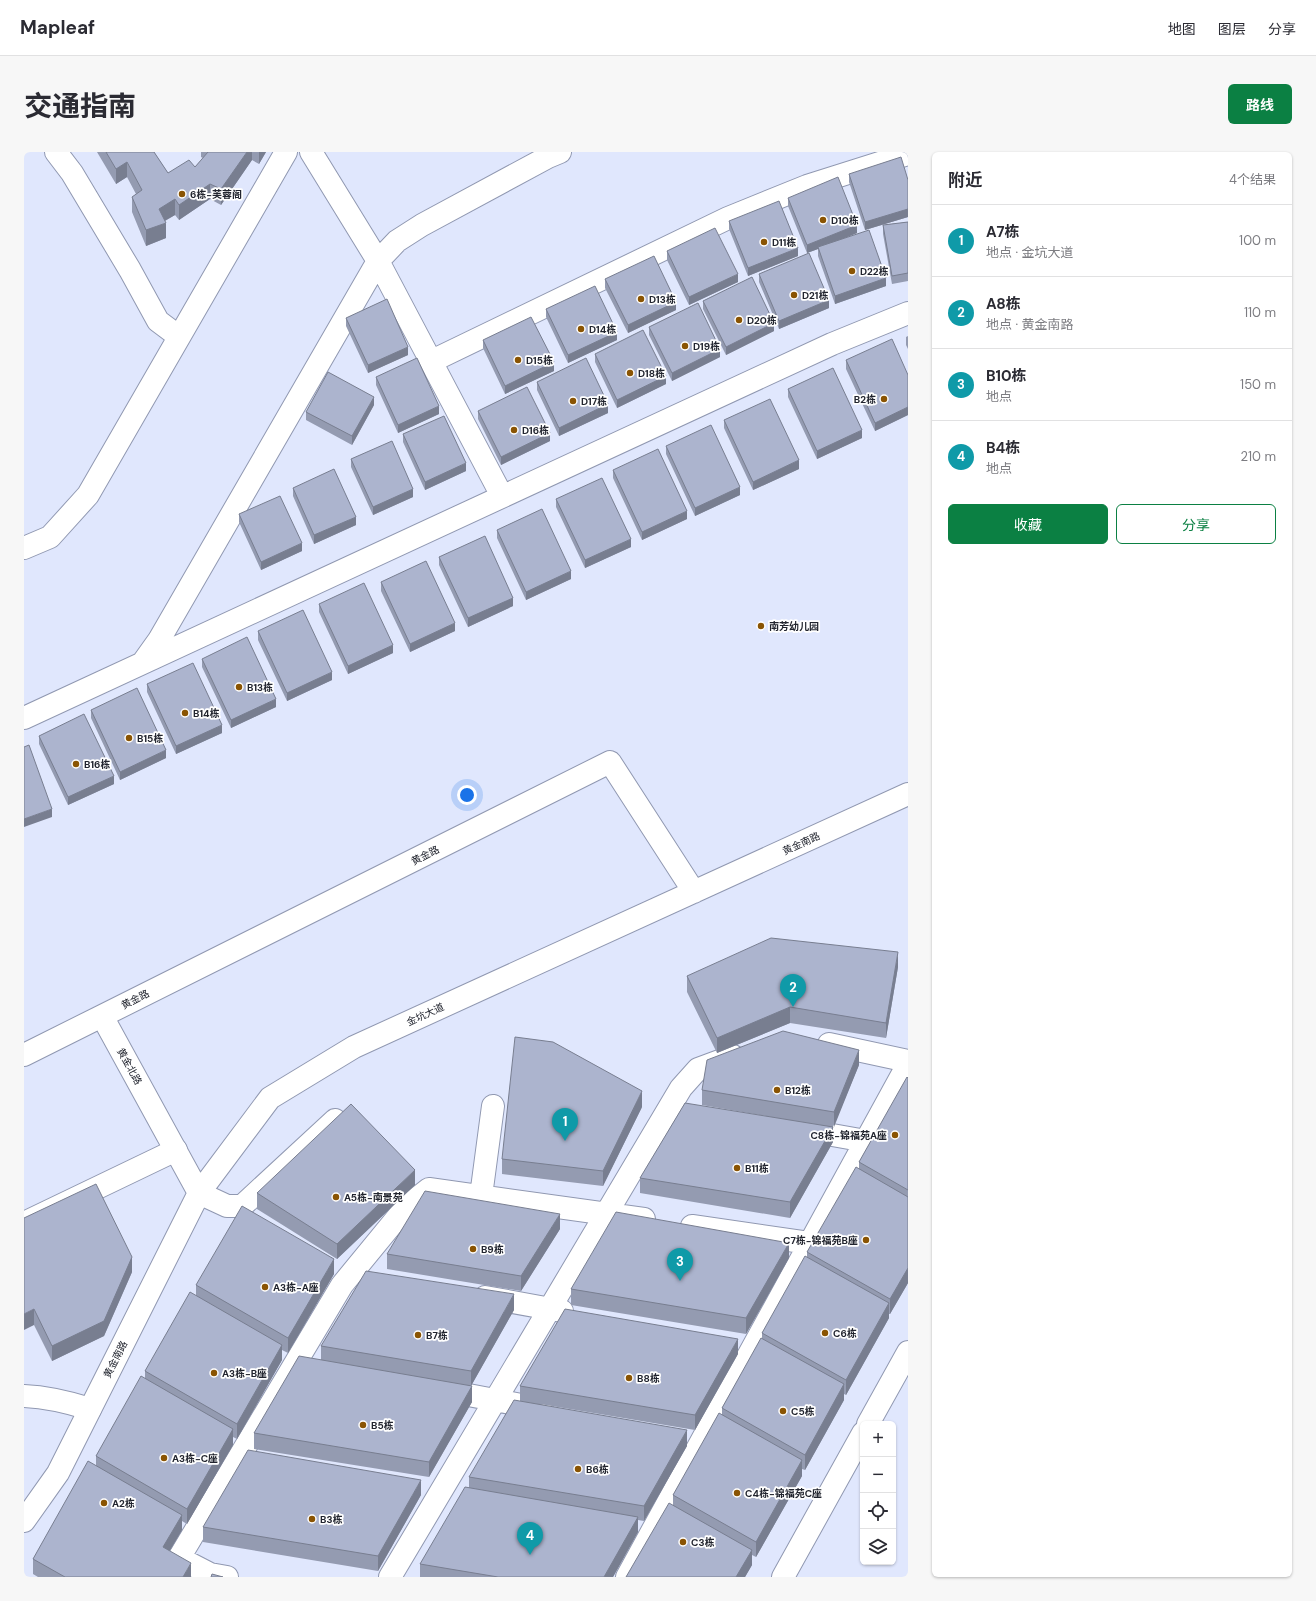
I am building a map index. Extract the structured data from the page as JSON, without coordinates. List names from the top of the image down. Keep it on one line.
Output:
{"streets":{"street":["黄金南路","黄金路","金坑大道","黄金北路"]},"crossings":[["黄金南路","黄金路"],["黄金南路","金坑大道"],["黄金南路","黄金北路"],["黄金路","金坑大道"],["黄金路","黄金北路"],["金坑大道","黄金北路"]],"places":["6栋-芙蓉阁","D10栋","D11栋","D22栋","D21栋","D13栋","D20栋","D14栋","D19栋","D15栋","D18栋","B2栋","D17栋","D16栋","南芳幼儿园","B13栋","B14栋","B15栋","B16栋","B12栋","C8栋-锦福苑A座","B11栋","A5栋-南景苑","C7栋-锦福苑B座","B9栋","A3栋-A座","C6栋","B7栋","A3栋-B座","B8栋","C5栋","B5栋","A3栋-C座","B6栋","C4栋-锦福苑C座","A2栋","B3栋","C3栋"],"page":{"header":"Mapleaf","nav":["地图","图层","分享"],"title":"交通指南","buttons":["路线",["收藏","分享"]],"heading":["附近","4个结果"],"list":[{"mark":"1","name":"A7栋","note":"地点 · 金坑大道","value":"100 m"},{"mark":"2","name":"A8栋","note":"地点 · 黄金南路","value":"110 m"},{"mark":"3","name":"B10栋","note":"地点","value":"150 m"},{"mark":"4","name":"B4栋","note":"地点","value":"210 m"}],"pins":["2","1","3","4"],"map_buttons":["+","−"]}}
